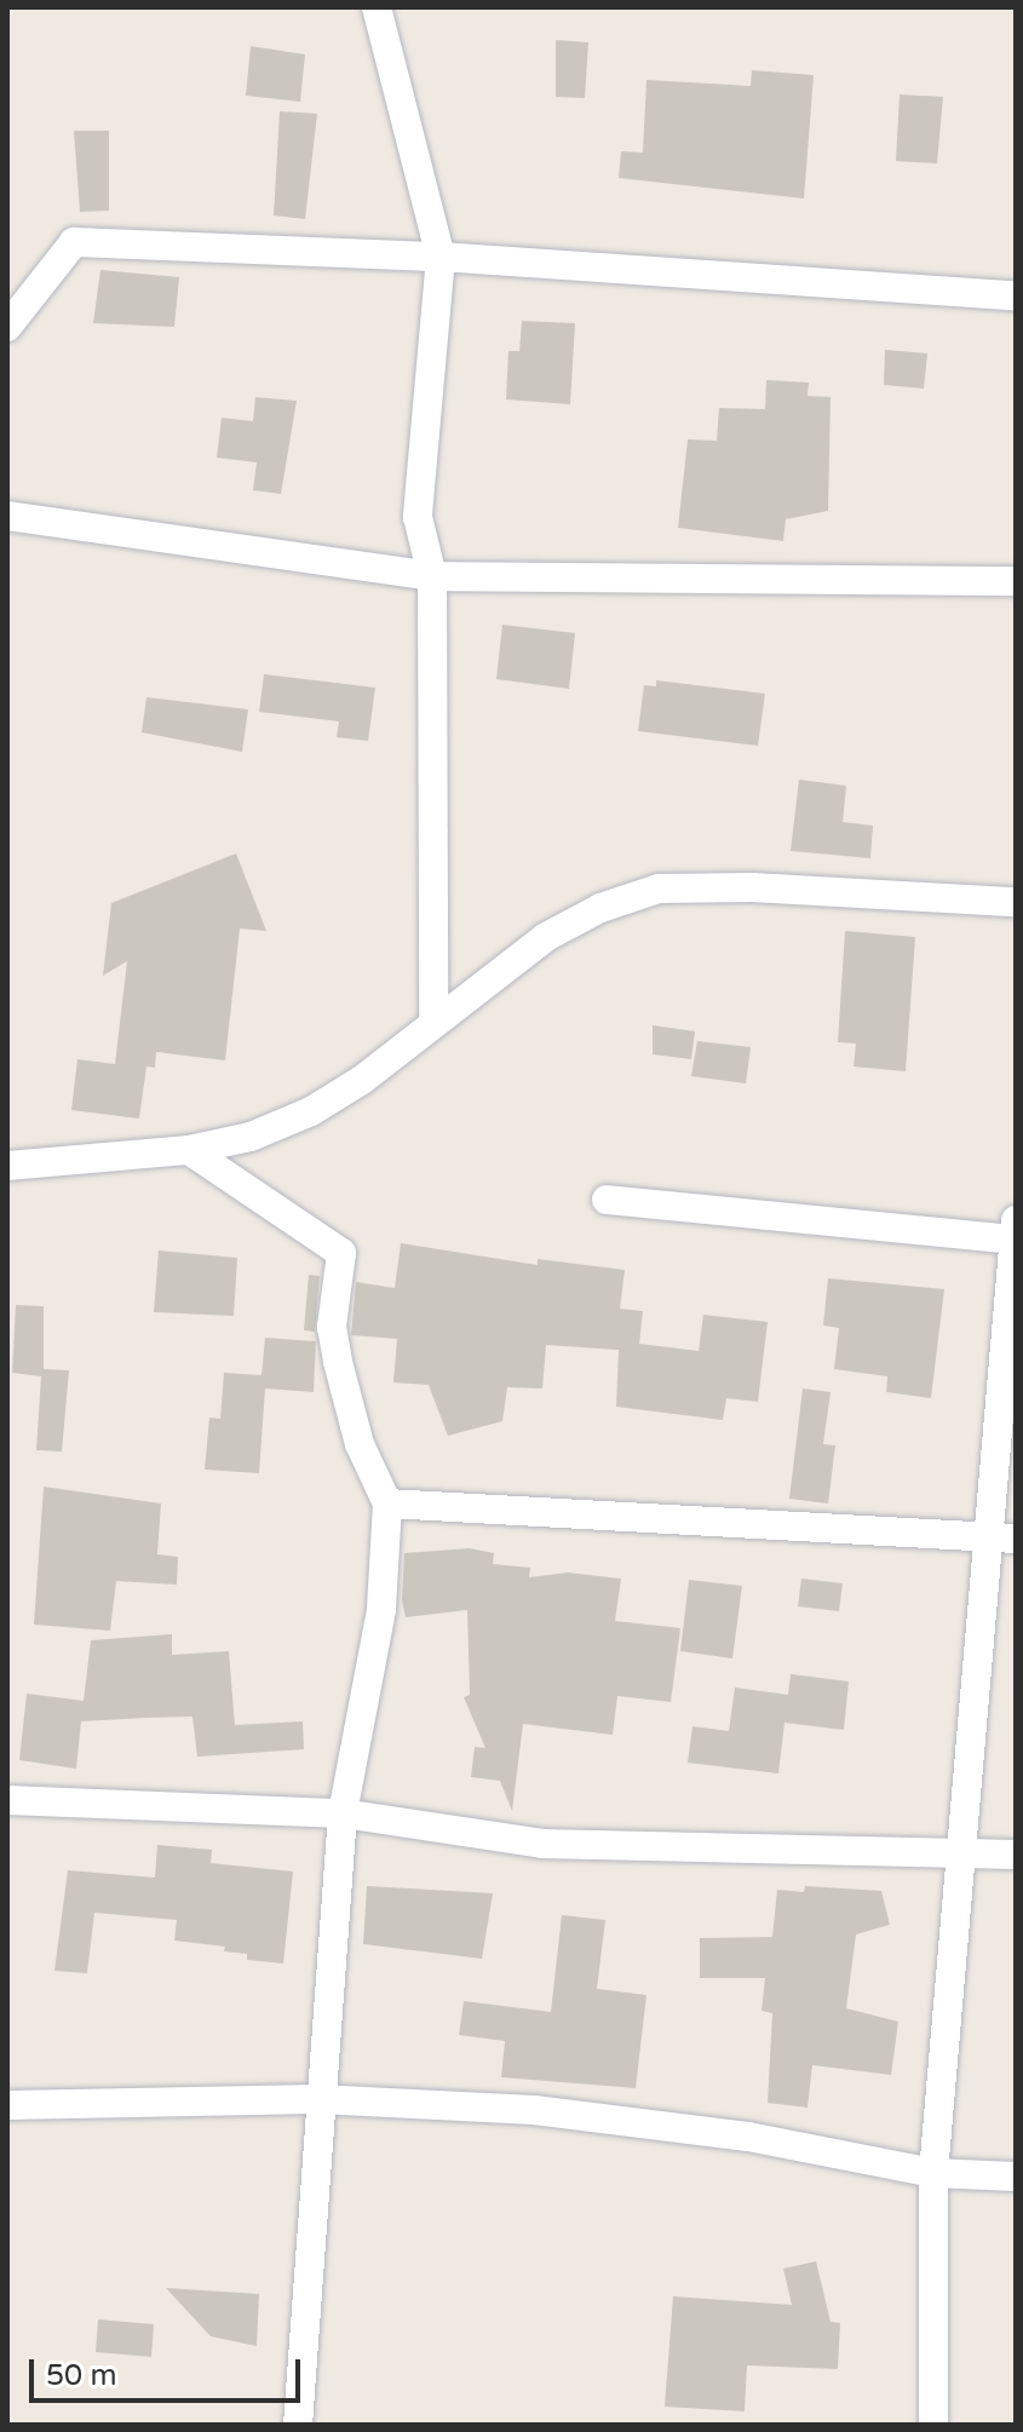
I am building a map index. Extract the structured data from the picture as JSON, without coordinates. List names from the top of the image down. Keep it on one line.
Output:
{"scale_bar":"50 m"}
